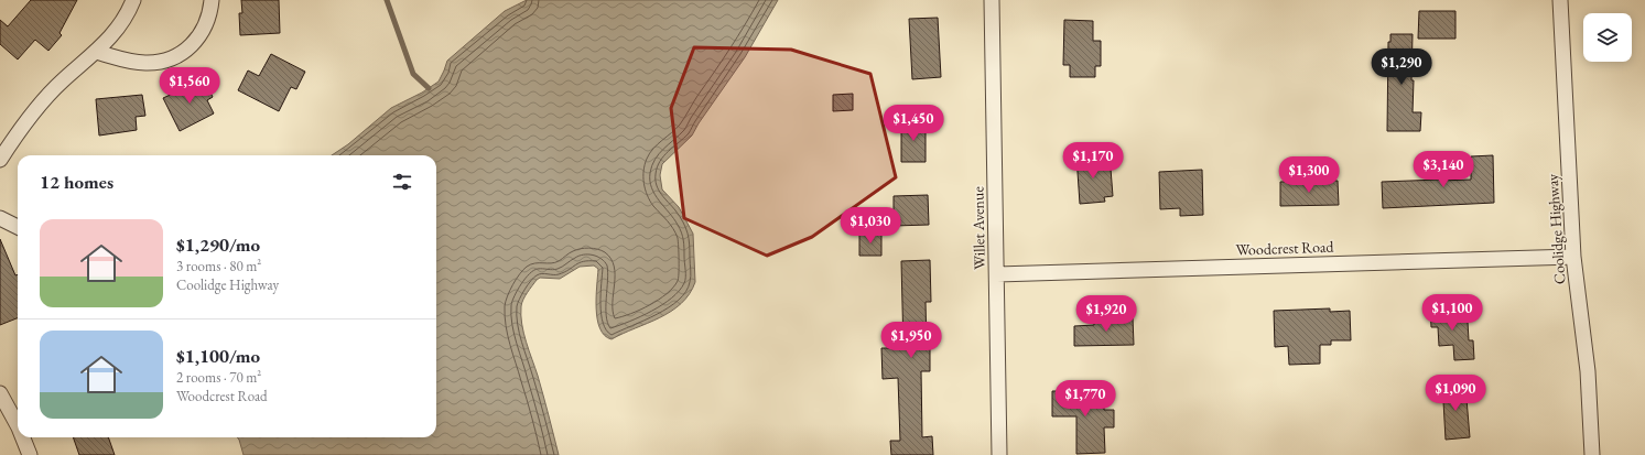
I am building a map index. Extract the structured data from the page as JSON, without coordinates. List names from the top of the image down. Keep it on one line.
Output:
{"streets":{"street":["Willet Avenue","Coolidge Highway","Woodcrest Road"]},"crossings":[["Willet Avenue","Woodcrest Road"],["Coolidge Highway","Woodcrest Road"]],"page":{"price":["$1,290","$1,560","$1,450","$1,170","$3,140","$1,300","$1,030","$1,100","$1,920","$1,950","$1,090","$1,770"],"heading":"12 homes","list":[{"name":"$1,290/mo","note":"3 rooms · 80 m² · Coolidge Highway"},{"name":"$1,100/mo","note":"2 rooms · 70 m² · Woodcrest Road"}]}}
